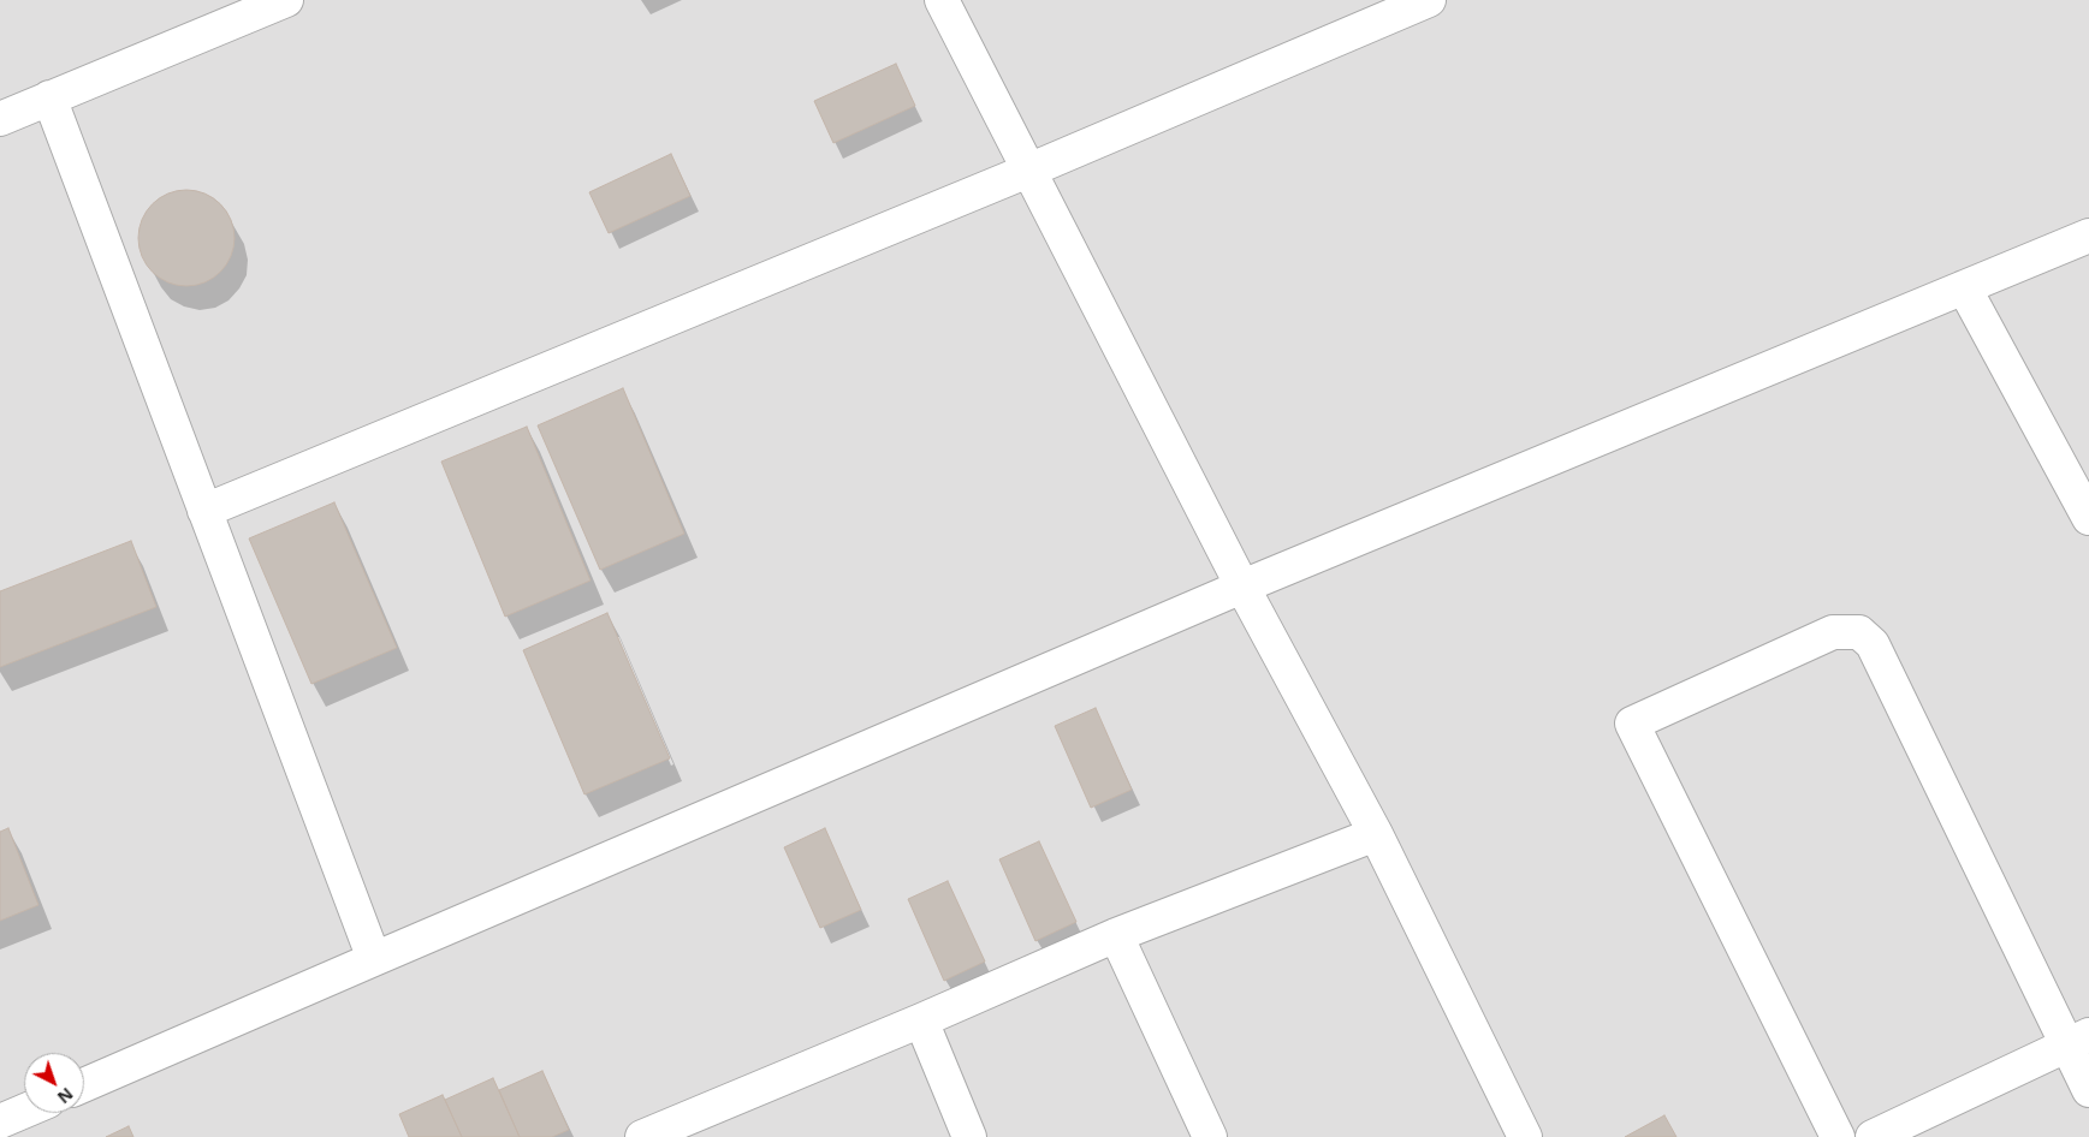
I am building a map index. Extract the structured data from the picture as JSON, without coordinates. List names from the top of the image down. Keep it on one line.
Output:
{"north":"bottom right"}
